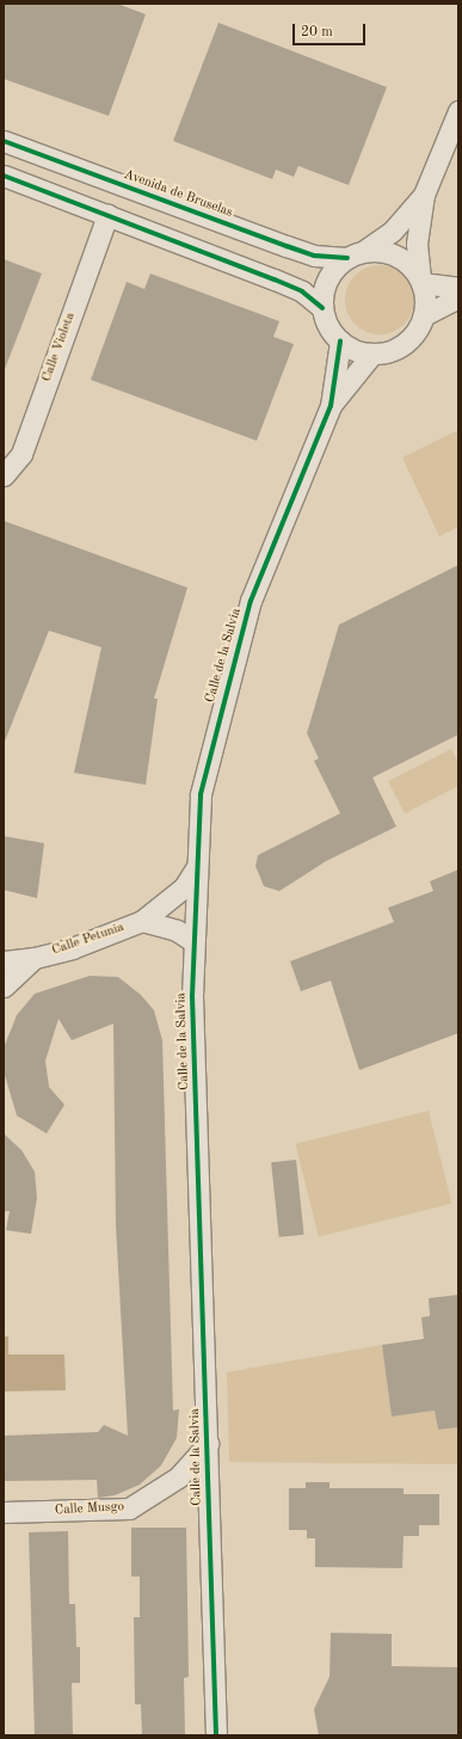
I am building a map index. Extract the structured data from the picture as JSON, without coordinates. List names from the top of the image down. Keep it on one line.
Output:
{"streets":{"street":["Avenida de Bruselas","Calle Violeta","Calle de la Salvia","Calle Petunia","Calle Musgo"]},"crossings":[["Avenida de Bruselas","Calle de la Salvia"],["Calle de la Salvia","Calle Petunia"],["Calle de la Salvia","Calle Musgo"]],"scale_bar":"20 m"}
